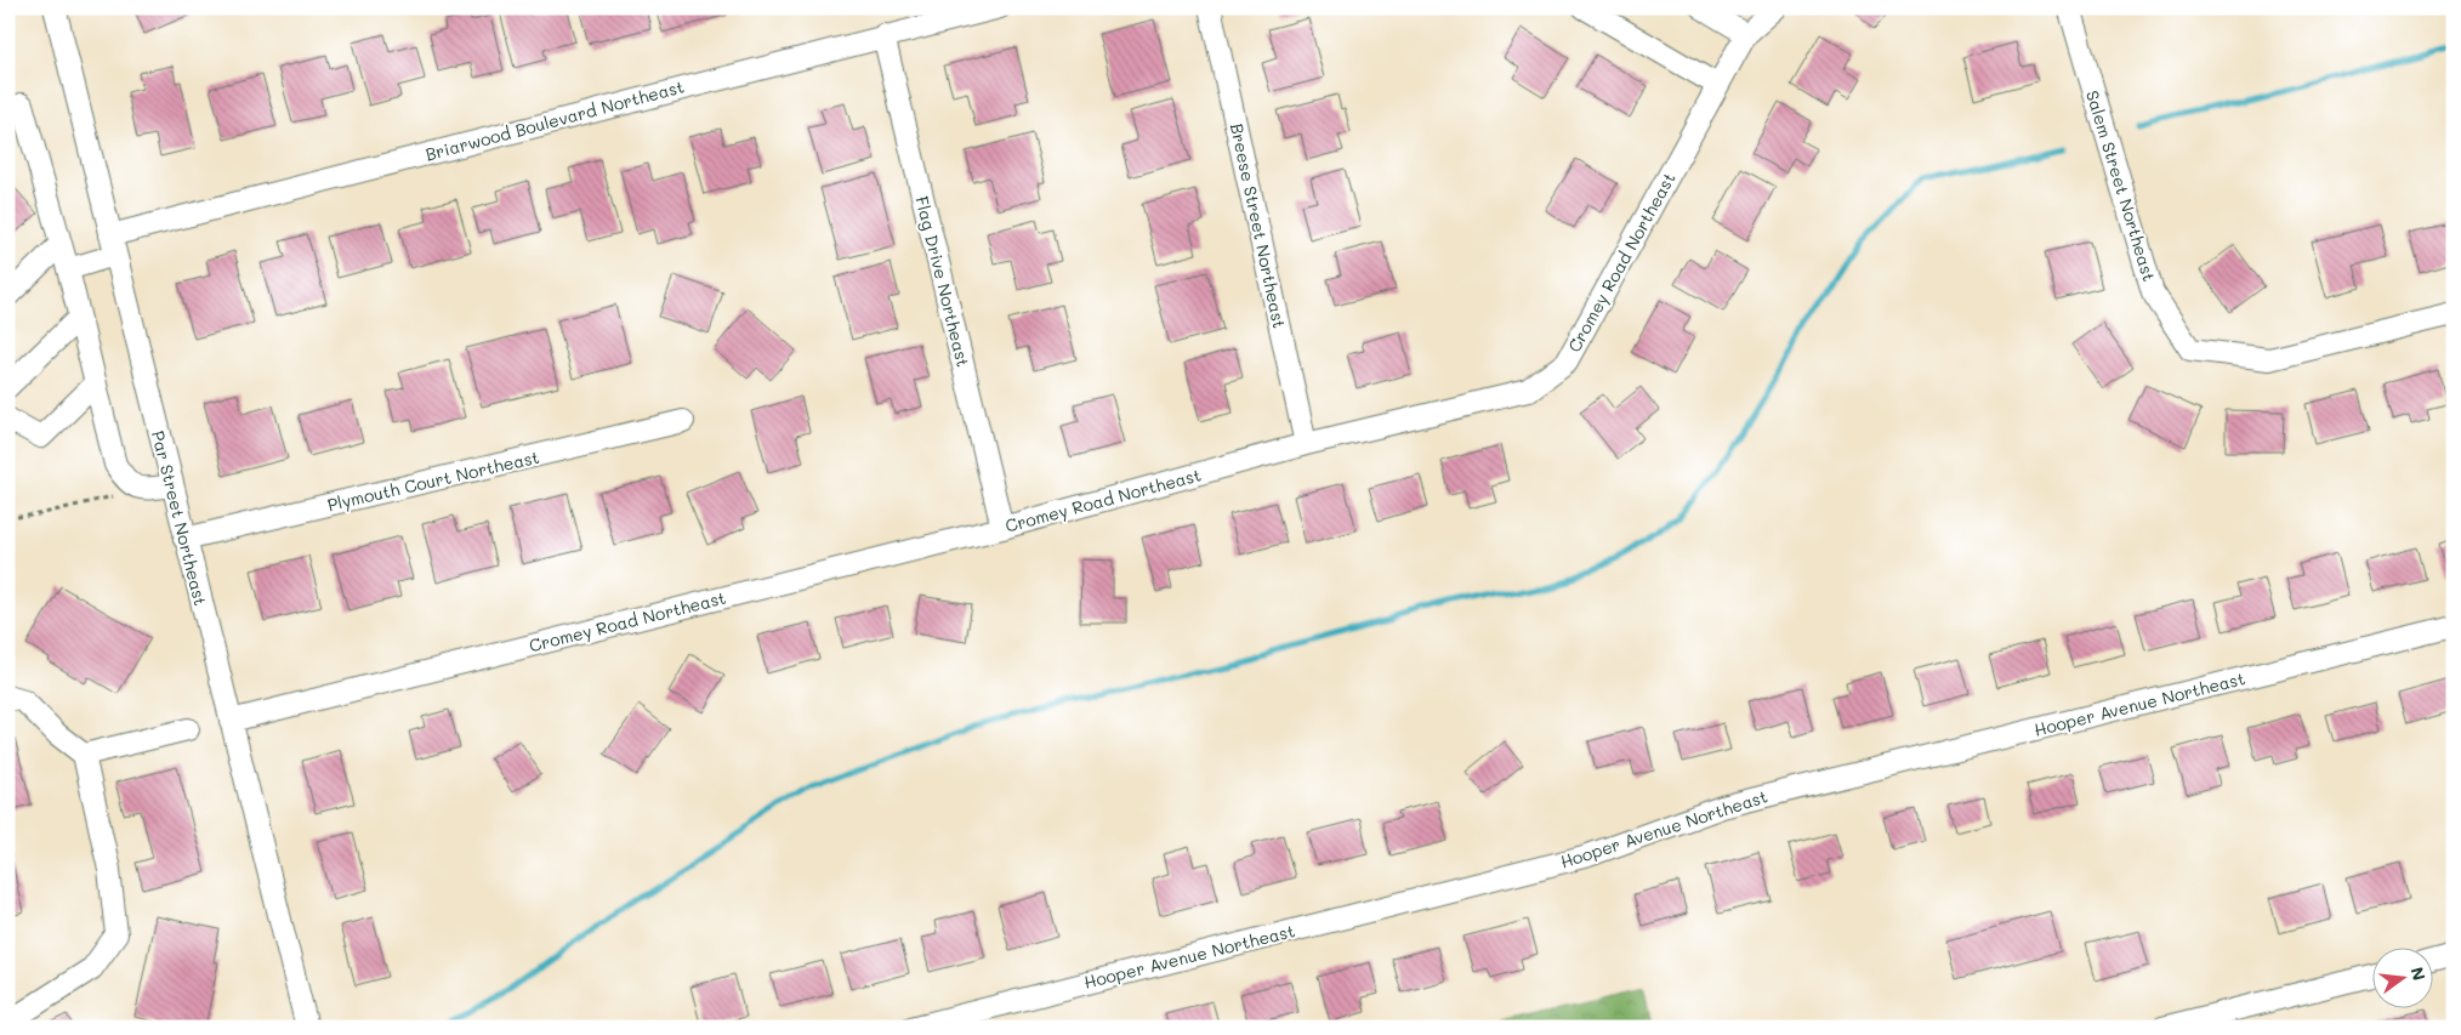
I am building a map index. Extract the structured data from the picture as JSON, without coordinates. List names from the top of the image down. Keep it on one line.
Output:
{"streets":{"street":["Briarwood Boulevard Northeast","Salem Street Northeast","Breese Street Northeast","Cromey Road Northeast","Flag Drive Northeast","Plymouth Court Northeast","Par Street Northeast","Hooper Avenue Northeast"]},"crossings":[["Briarwood Boulevard Northeast","Flag Drive Northeast"],["Briarwood Boulevard Northeast","Par Street Northeast"],["Breese Street Northeast","Cromey Road Northeast"],["Cromey Road Northeast","Flag Drive Northeast"],["Cromey Road Northeast","Par Street Northeast"],["Plymouth Court Northeast","Par Street Northeast"]],"north":"right"}
